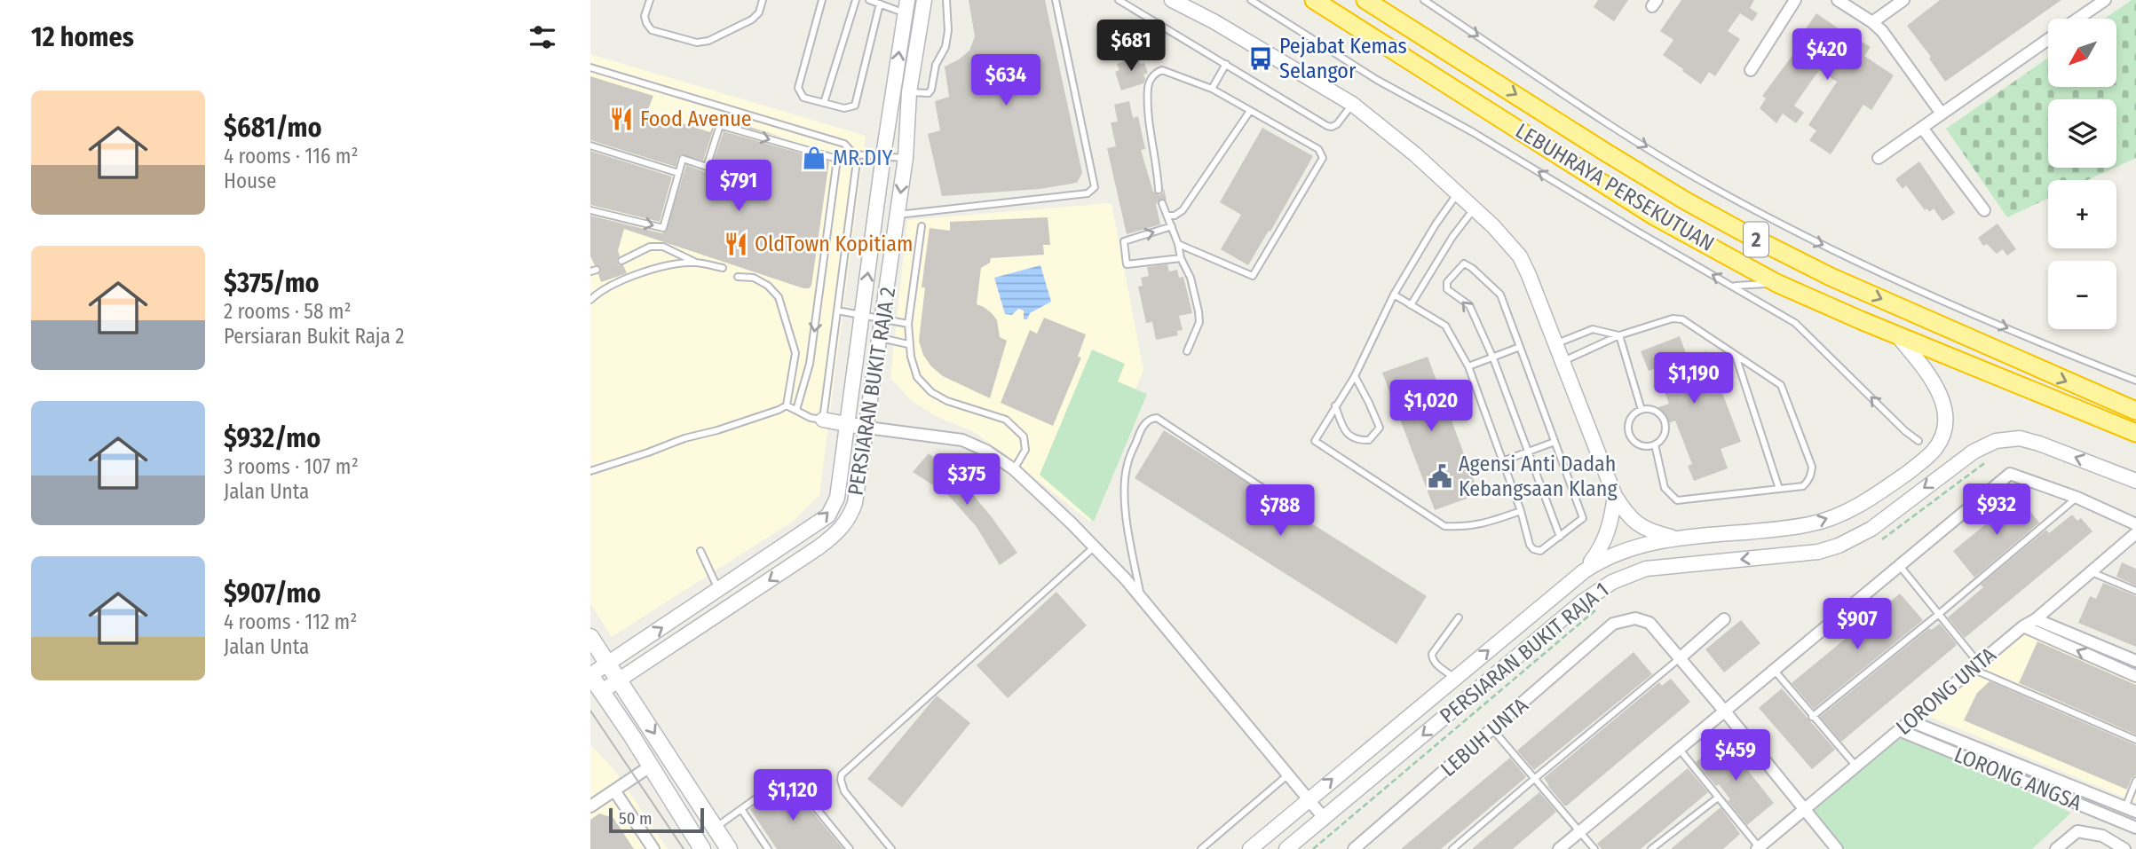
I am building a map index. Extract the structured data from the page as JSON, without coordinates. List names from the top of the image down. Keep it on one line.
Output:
{"streets":{"highway":["LEBUHRAYA PERSEKUTUAN","2"],"street":["PERSIARAN BUKIT RAJA 2","PERSIARAN BUKIT RAJA 1","LORONG UNTA","LEBUH UNTA","LORONG ANGSA"]},"crossings":[["LEBUHRAYA PERSEKUTUAN","PERSIARAN BUKIT RAJA 1"],["LORONG UNTA","LORONG ANGSA"]],"places":{"bus stop":["Pejabat Kemas Selangor"],"restaurant":["Food Avenue","OldTown Kopitiam"],"shop":["MR.DIY"],"public building":["Agensi Anti Dadah Kebangsaan Klang"]},"scale_bar":"50 m","north":"bottom left","page":{"heading":"12 homes","map_buttons":["+","−"],"price":["$681","$420","$634","$791","$1,190","$1,020","$375","$932","$788","$907","$459","$1,120"],"list":[{"name":"$681/mo","note":"4 rooms · 116 m² · House"},{"name":"$375/mo","note":"2 rooms · 58 m² · Persiaran Bukit Raja 2"},{"name":"$932/mo","note":"3 rooms · 107 m² · Jalan Unta"},{"name":"$907/mo","note":"4 rooms · 112 m² · Jalan Unta"}],"scale":"50 m"}}
